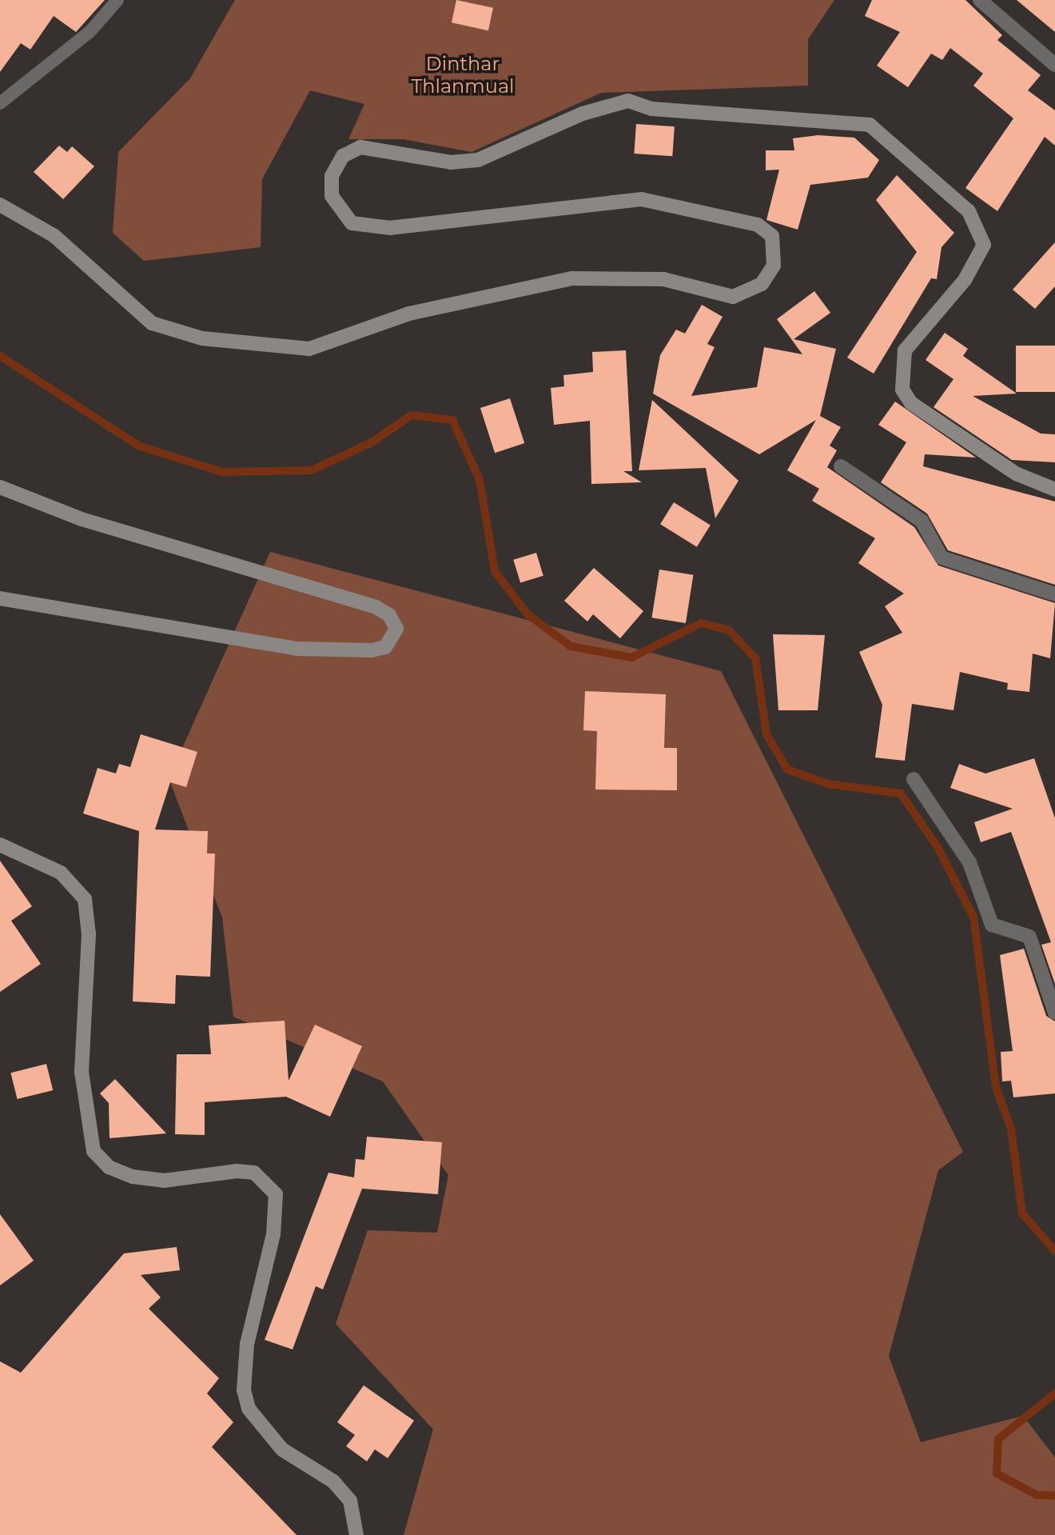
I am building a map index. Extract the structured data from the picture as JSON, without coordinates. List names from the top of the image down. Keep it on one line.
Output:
{"parks":["Dinthar Thlanmual"]}
